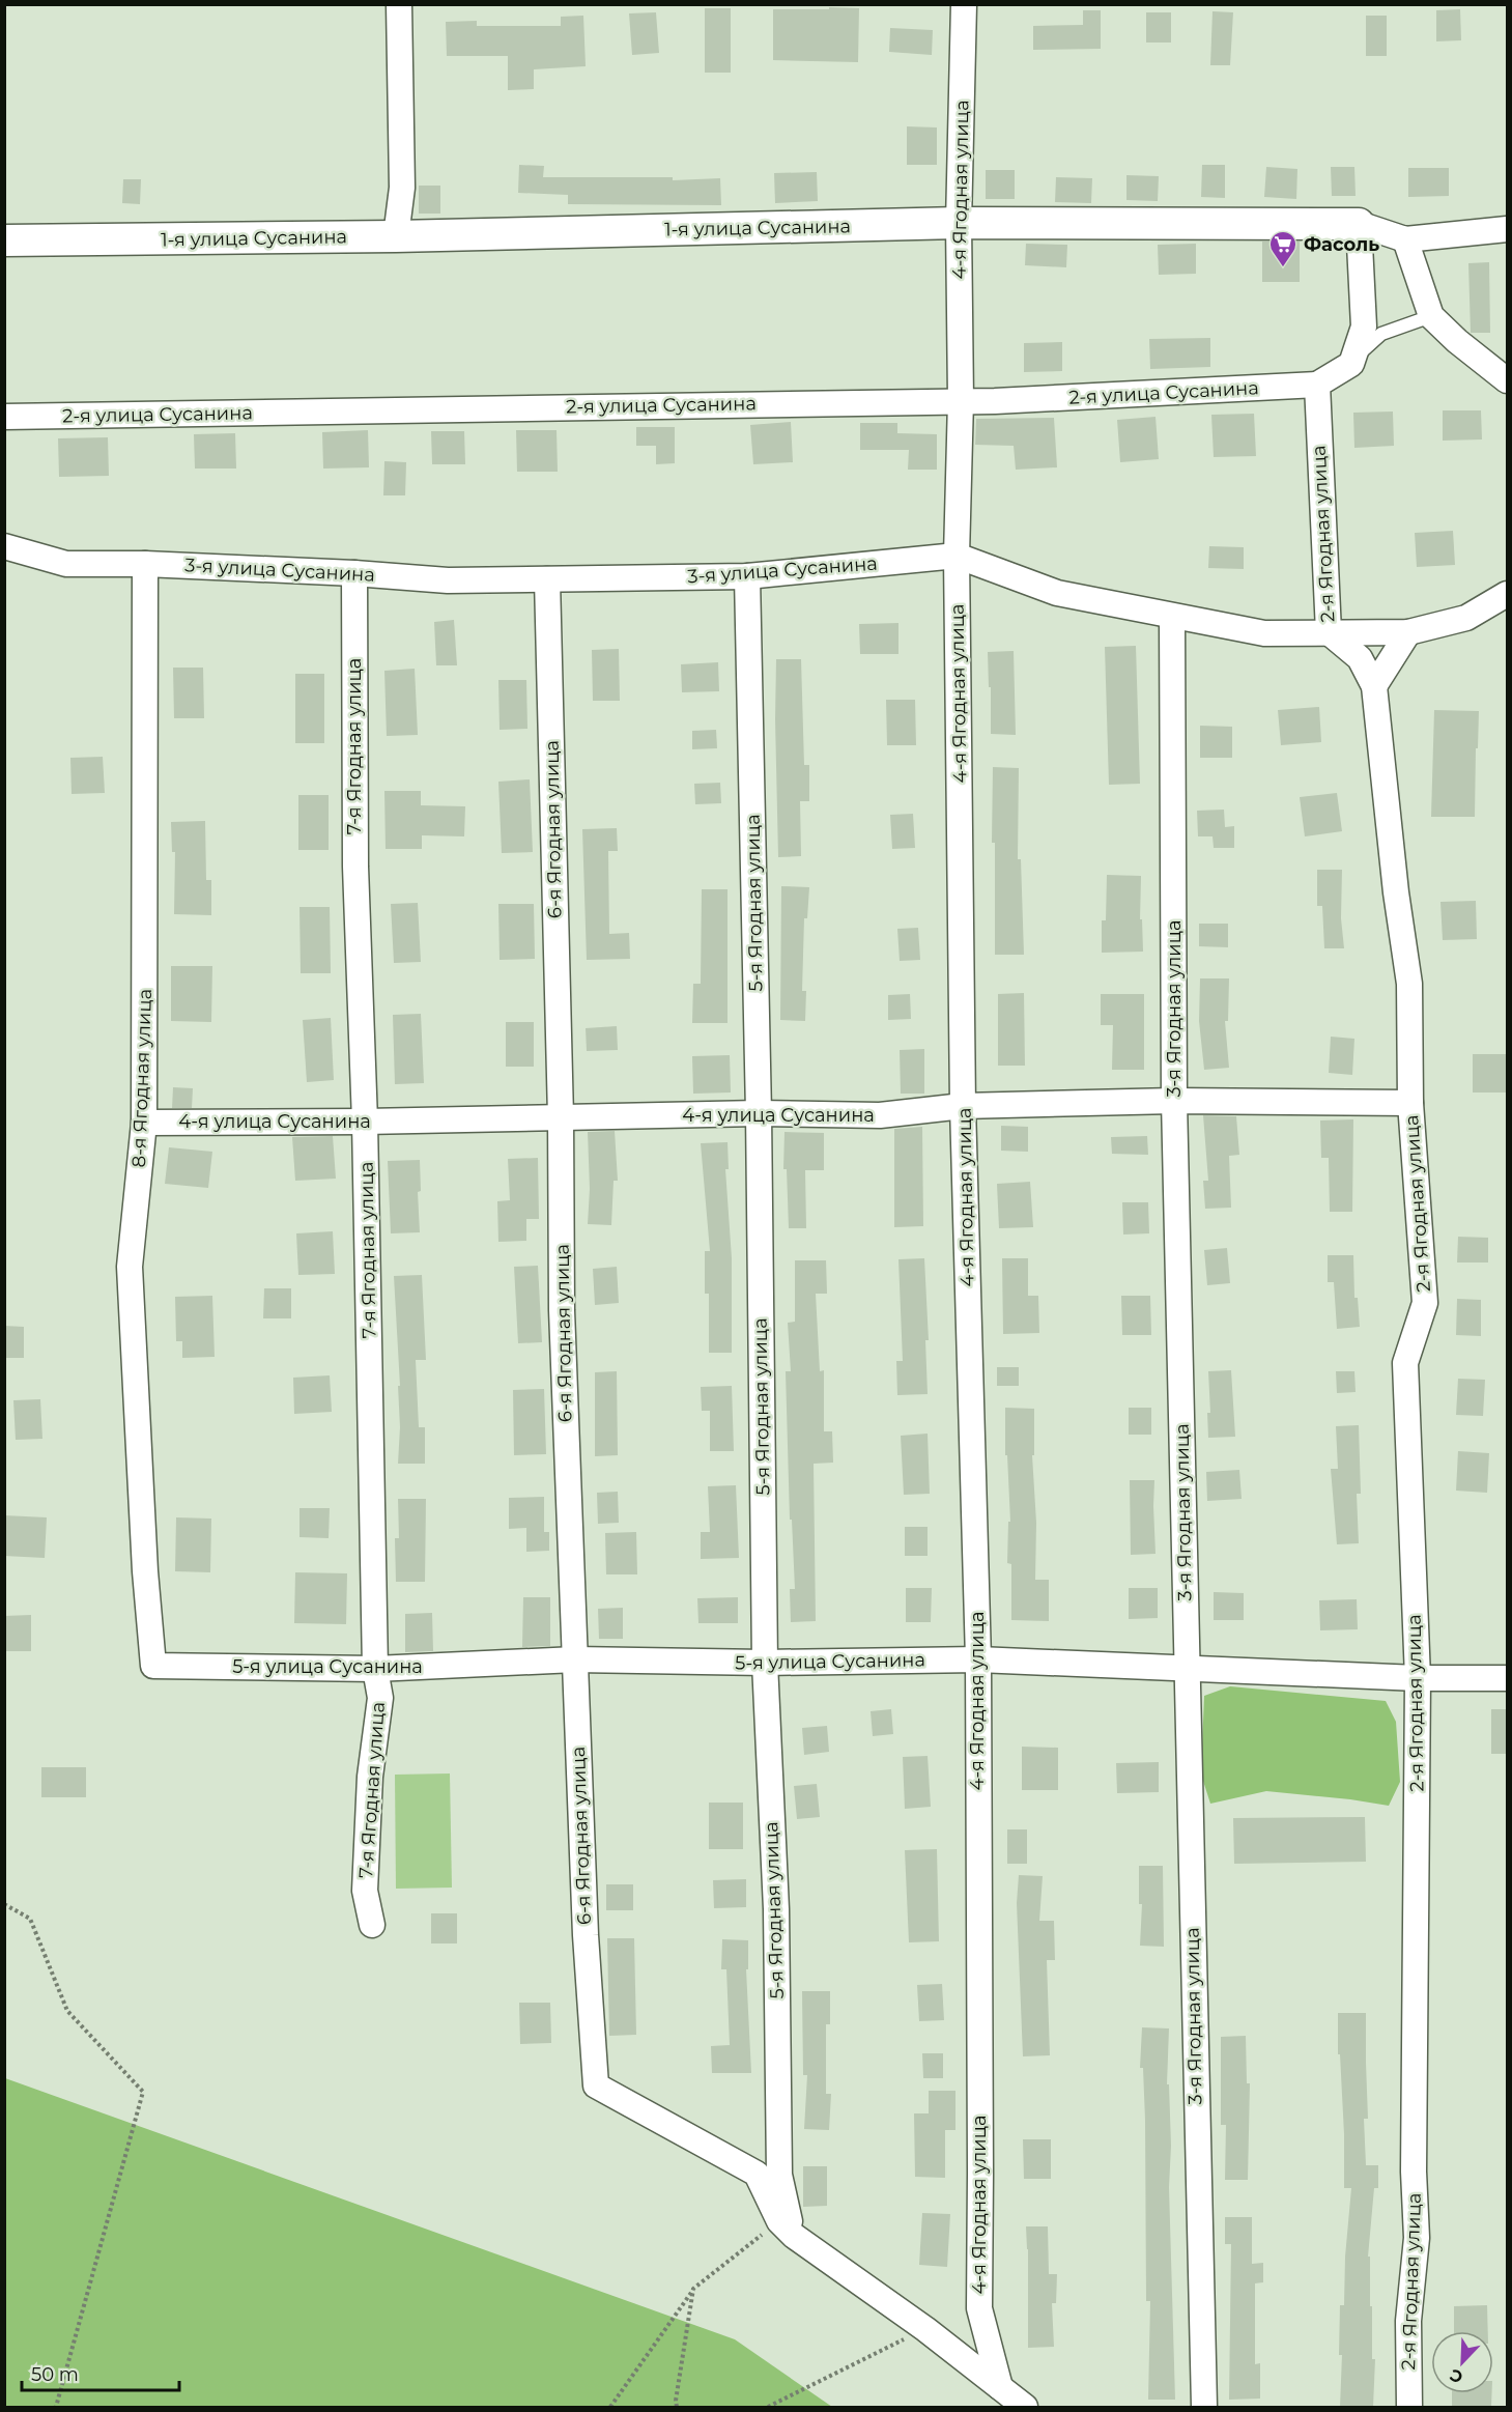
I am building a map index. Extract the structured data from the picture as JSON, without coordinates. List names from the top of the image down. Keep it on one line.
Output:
{"streets":{"street":["4-я Ягодная улица","1-я улица Сусанина","2-я улица Сусанина","2-я Ягодная улица","3-я улица Сусанина","7-я Ягодная улица","6-я Ягодная улица","5-я Ягодная улица","3-я Ягодная улица","8-я Ягодная улица","4-я улица Сусанина","5-я улица Сусанина"]},"crossings":[["4-я Ягодная улица","1-я улица Сусанина"],["4-я Ягодная улица","2-я улица Сусанина"],["4-я Ягодная улица","3-я улица Сусанина"],["4-я Ягодная улица","4-я улица Сусанина"],["4-я Ягодная улица","5-я улица Сусанина"],["2-я улица Сусанина","2-я Ягодная улица"],["2-я Ягодная улица","3-я улица Сусанина"],["2-я Ягодная улица","4-я улица Сусанина"],["2-я Ягодная улица","5-я улица Сусанина"],["3-я улица Сусанина","7-я Ягодная улица"],["3-я улица Сусанина","6-я Ягодная улица"],["3-я улица Сусанина","5-я Ягодная улица"],["3-я улица Сусанина","3-я Ягодная улица"],["3-я улица Сусанина","8-я Ягодная улица"],["7-я Ягодная улица","4-я улица Сусанина"],["7-я Ягодная улица","5-я улица Сусанина"],["6-я Ягодная улица","5-я Ягодная улица"],["6-я Ягодная улица","4-я улица Сусанина"],["6-я Ягодная улица","5-я улица Сусанина"],["5-я Ягодная улица","4-я улица Сусанина"],["5-я Ягодная улица","5-я улица Сусанина"],["3-я Ягодная улица","4-я улица Сусанина"],["3-я Ягодная улица","5-я улица Сусанина"],["8-я Ягодная улица","4-я улица Сусанина"],["8-я Ягодная улица","5-я улица Сусанина"]],"places":{"supermarket":["Фасоль"]},"scale_bar":"50 m","north":"bottom left"}
